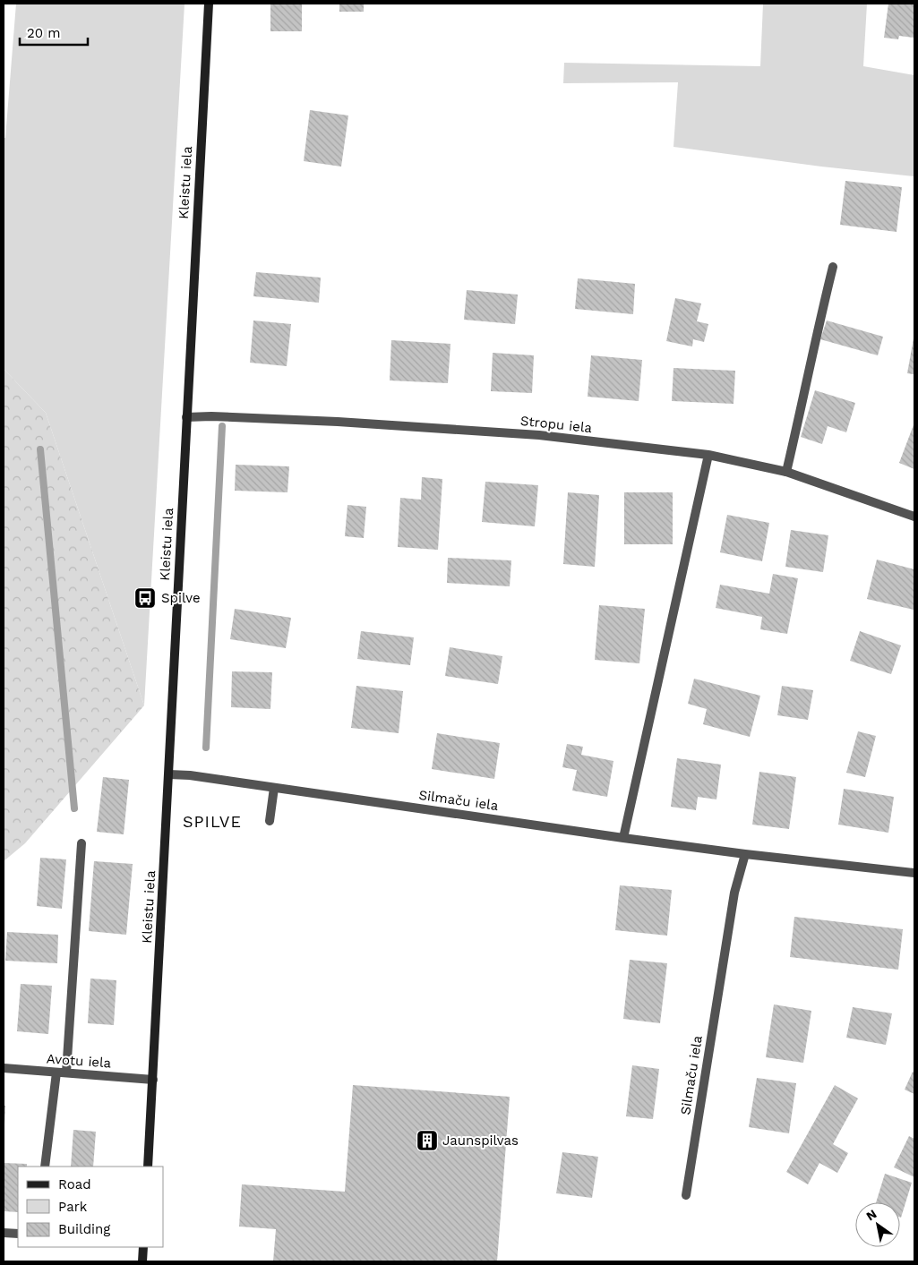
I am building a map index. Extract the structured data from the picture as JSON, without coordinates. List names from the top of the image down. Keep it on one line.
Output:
{"streets":{"street":["Kleistu iela","Stropu iela","Silmaču iela","Avotu iela"]},"crossings":[["Kleistu iela","Stropu iela"],["Kleistu iela","Silmaču iela"],["Kleistu iela","Avotu iela"]],"districts":["SPILVE"],"places":{"bus stop":["Spilve"],"building":["Jaunspilvas"]},"legend":["Road","Park","Building"],"scale_bar":"20 m","north":"top left"}
